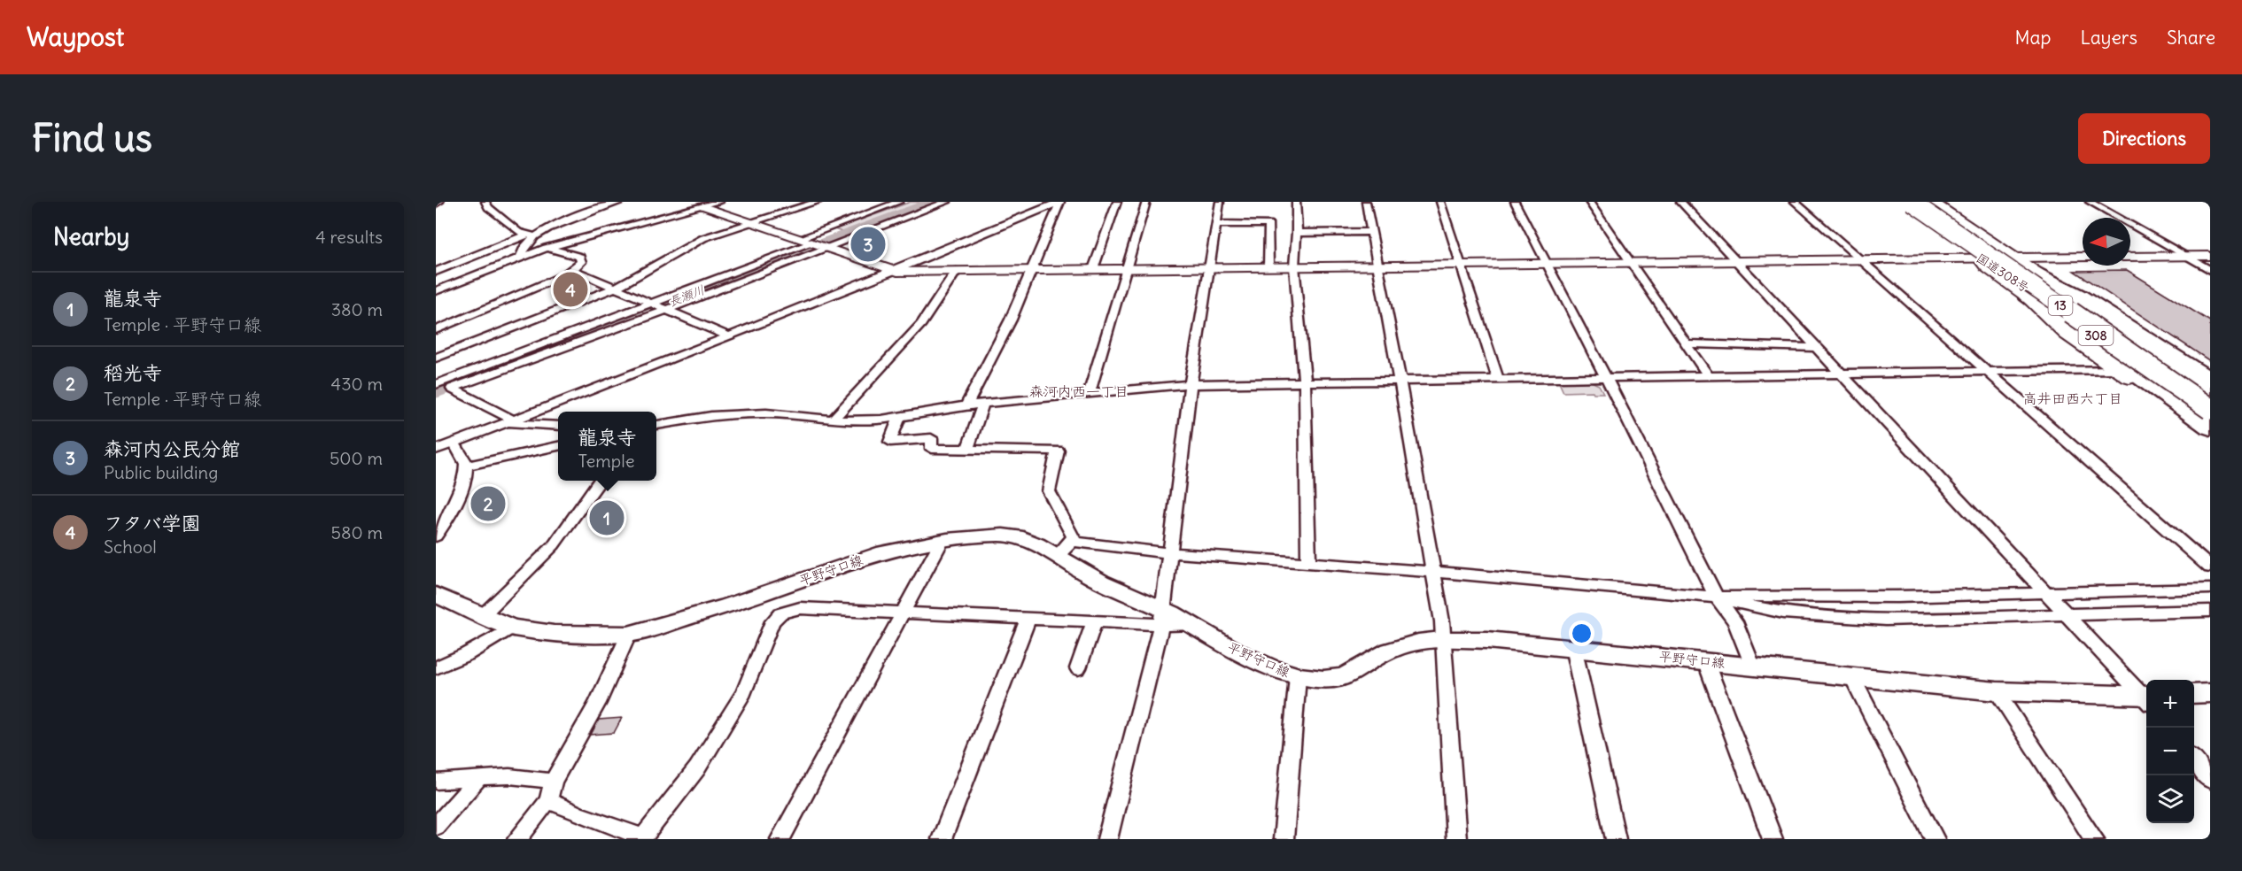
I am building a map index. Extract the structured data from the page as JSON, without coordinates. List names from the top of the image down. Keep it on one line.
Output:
{"streets":{"highway":["国道308号","13","308"],"main road":["平野守口線"]},"crossings":[["国道308号","13"]],"districts":["森河内西一丁目","高井田西六丁目"],"water":["長瀬川"],"north":"left","page":{"header":"Waypost","nav":["Map","Layers","Share"],"buttons":"Directions","title":"Find us","heading":["Nearby","4 results"],"pins":["3","4","2","1"],"list":[{"mark":"1","name":"龍泉寺","note":"Temple · 平野守口線","value":"380 m"},{"mark":"2","name":"稻光寺","note":"Temple · 平野守口線","value":"430 m"},{"mark":"3","name":"森河内公民分館","note":"Public building","value":"500 m"},{"mark":"4","name":"フタバ学園","note":"School","value":"580 m"}],"popup":["龍泉寺","Temple"],"map_buttons":["+","−"]}}
